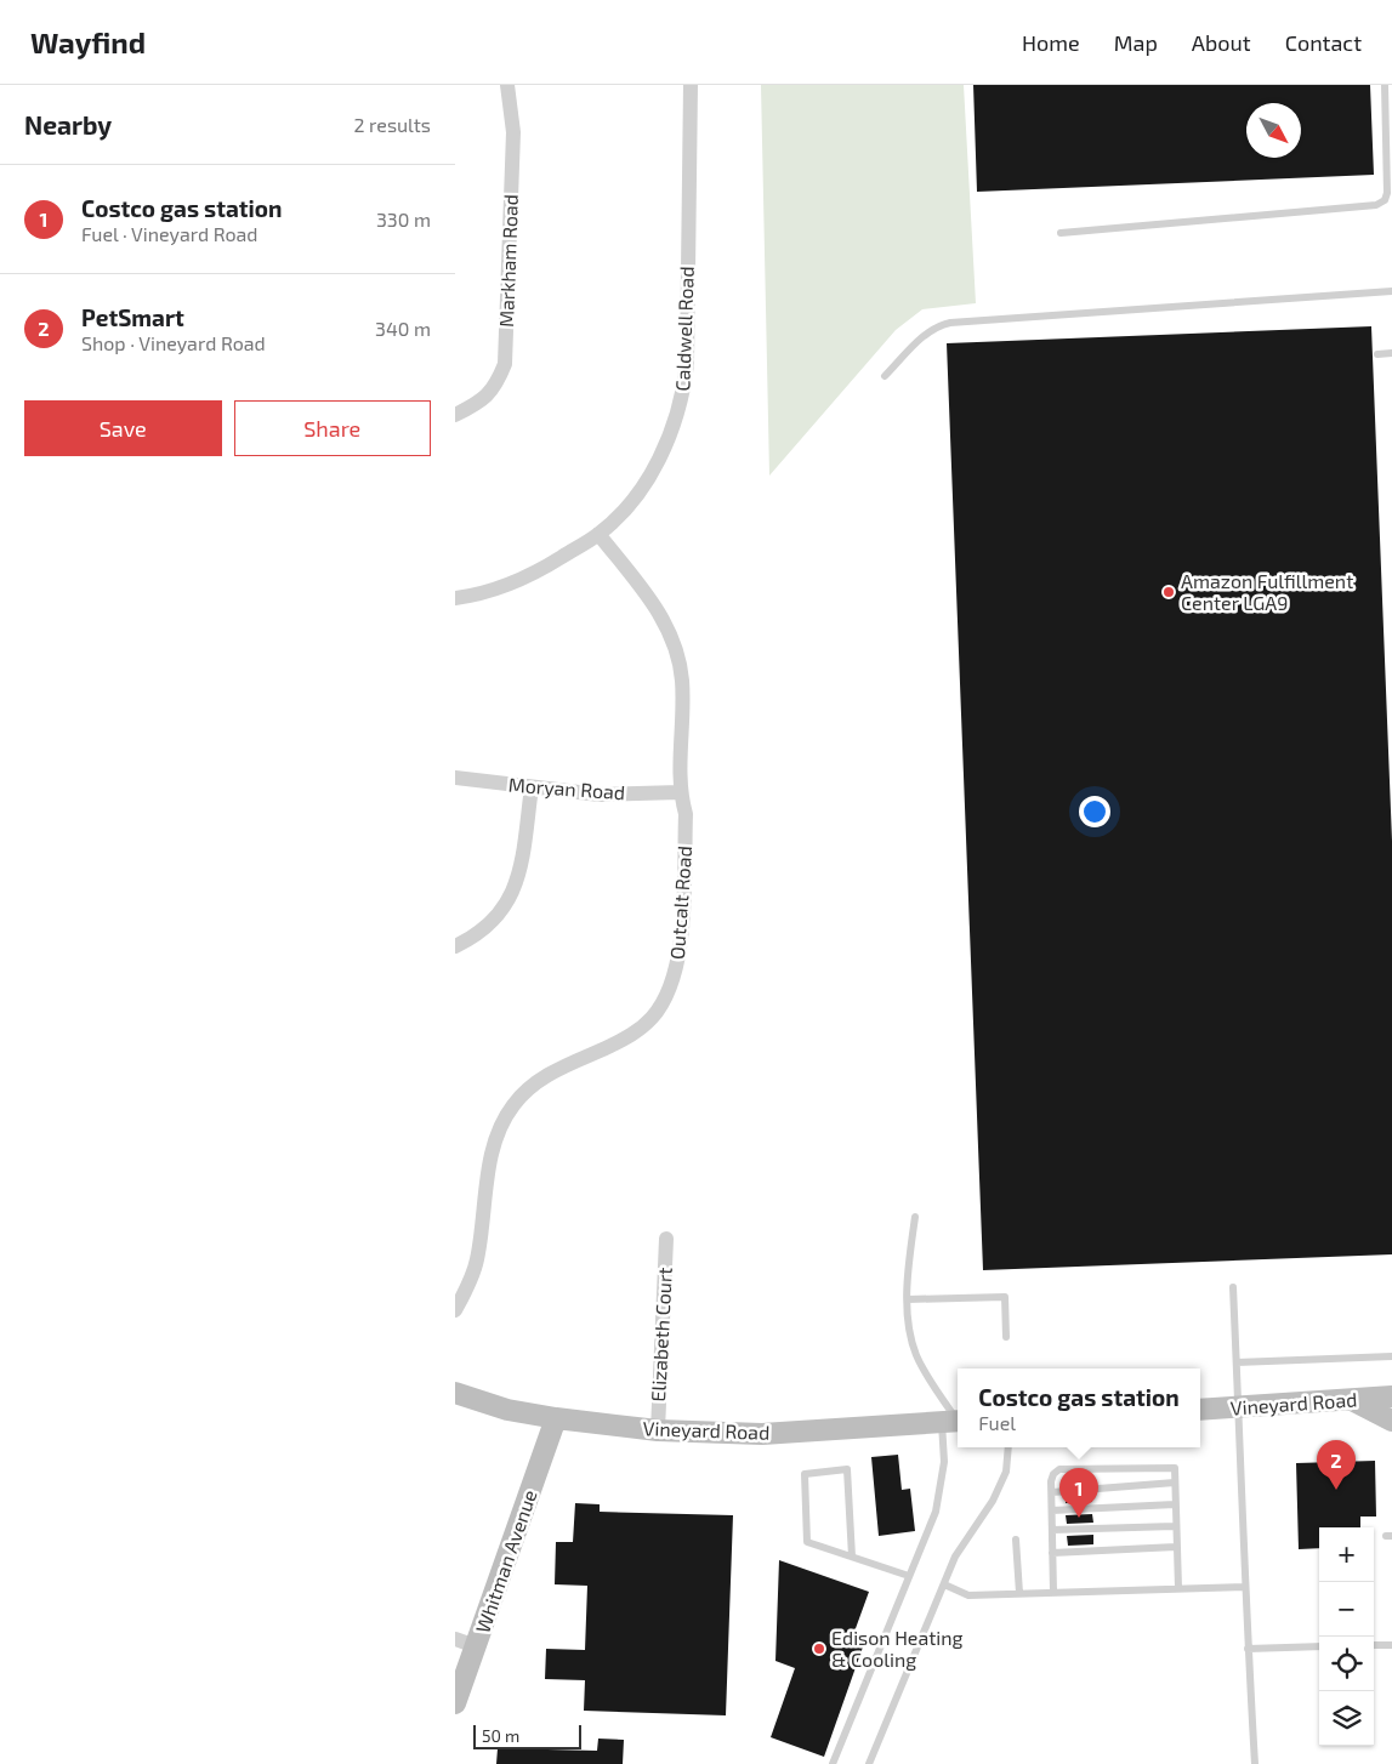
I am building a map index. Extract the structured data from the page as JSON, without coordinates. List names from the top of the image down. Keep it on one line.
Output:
{"streets":{"street":["Markham Road","Caldwell Road","Moryan Road","Outcalt Road","Elizabeth Court","Vineyard Road","Whitman Avenue"]},"crossings":[["Caldwell Road","Outcalt Road"],["Moryan Road","Outcalt Road"],["Elizabeth Court","Vineyard Road"],["Vineyard Road","Whitman Avenue"]],"places":["Amazon Fulfillment Center LGA9","Edison Heating & Cooling"],"scale_bar":"50 m","north":"bottom right","page":{"header":"Wayfind","nav":["Home","Map","About","Contact"],"heading":["Nearby","2 results"],"list":[{"mark":"1","name":"Costco gas station","note":"Fuel · Vineyard Road","value":"330 m"},{"mark":"2","name":"PetSmart","note":"Shop · Vineyard Road","value":"340 m"}],"buttons":["Save","Share"],"popup":["Costco gas station","Fuel"],"pins":["2","1"],"map_buttons":["+","−"],"scale":"50 m"}}
